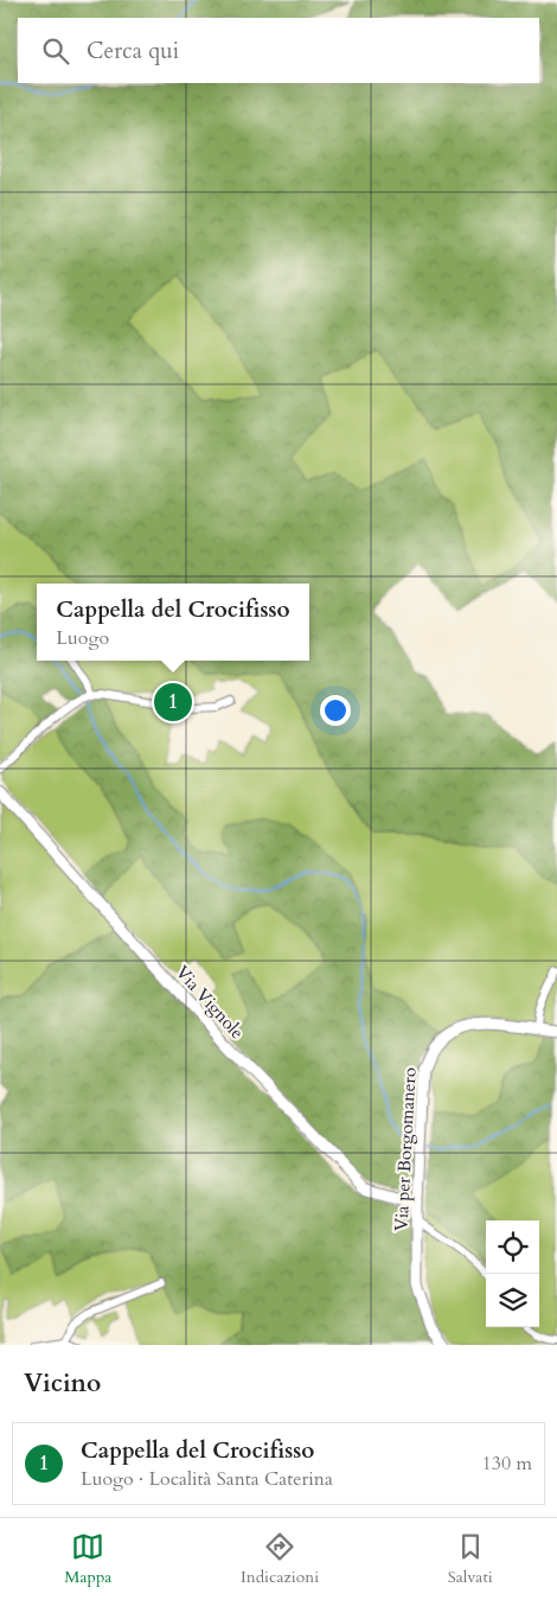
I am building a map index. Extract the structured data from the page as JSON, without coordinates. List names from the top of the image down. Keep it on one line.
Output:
{"streets":{"street":["Via Vignole","Via per Borgomanero"]},"crossings":[["Via Vignole","Via per Borgomanero"]],"page":{"search":"Cerca qui","popup":["Cappella del Crocifisso","Luogo"],"pins":"1","heading":"Vicino","list":[{"mark":"1","name":"Cappella del Crocifisso","note":"Luogo · Località Santa Caterina","value":"130 m"}],"nav":["Mappa","Indicazioni","Salvati"]}}
